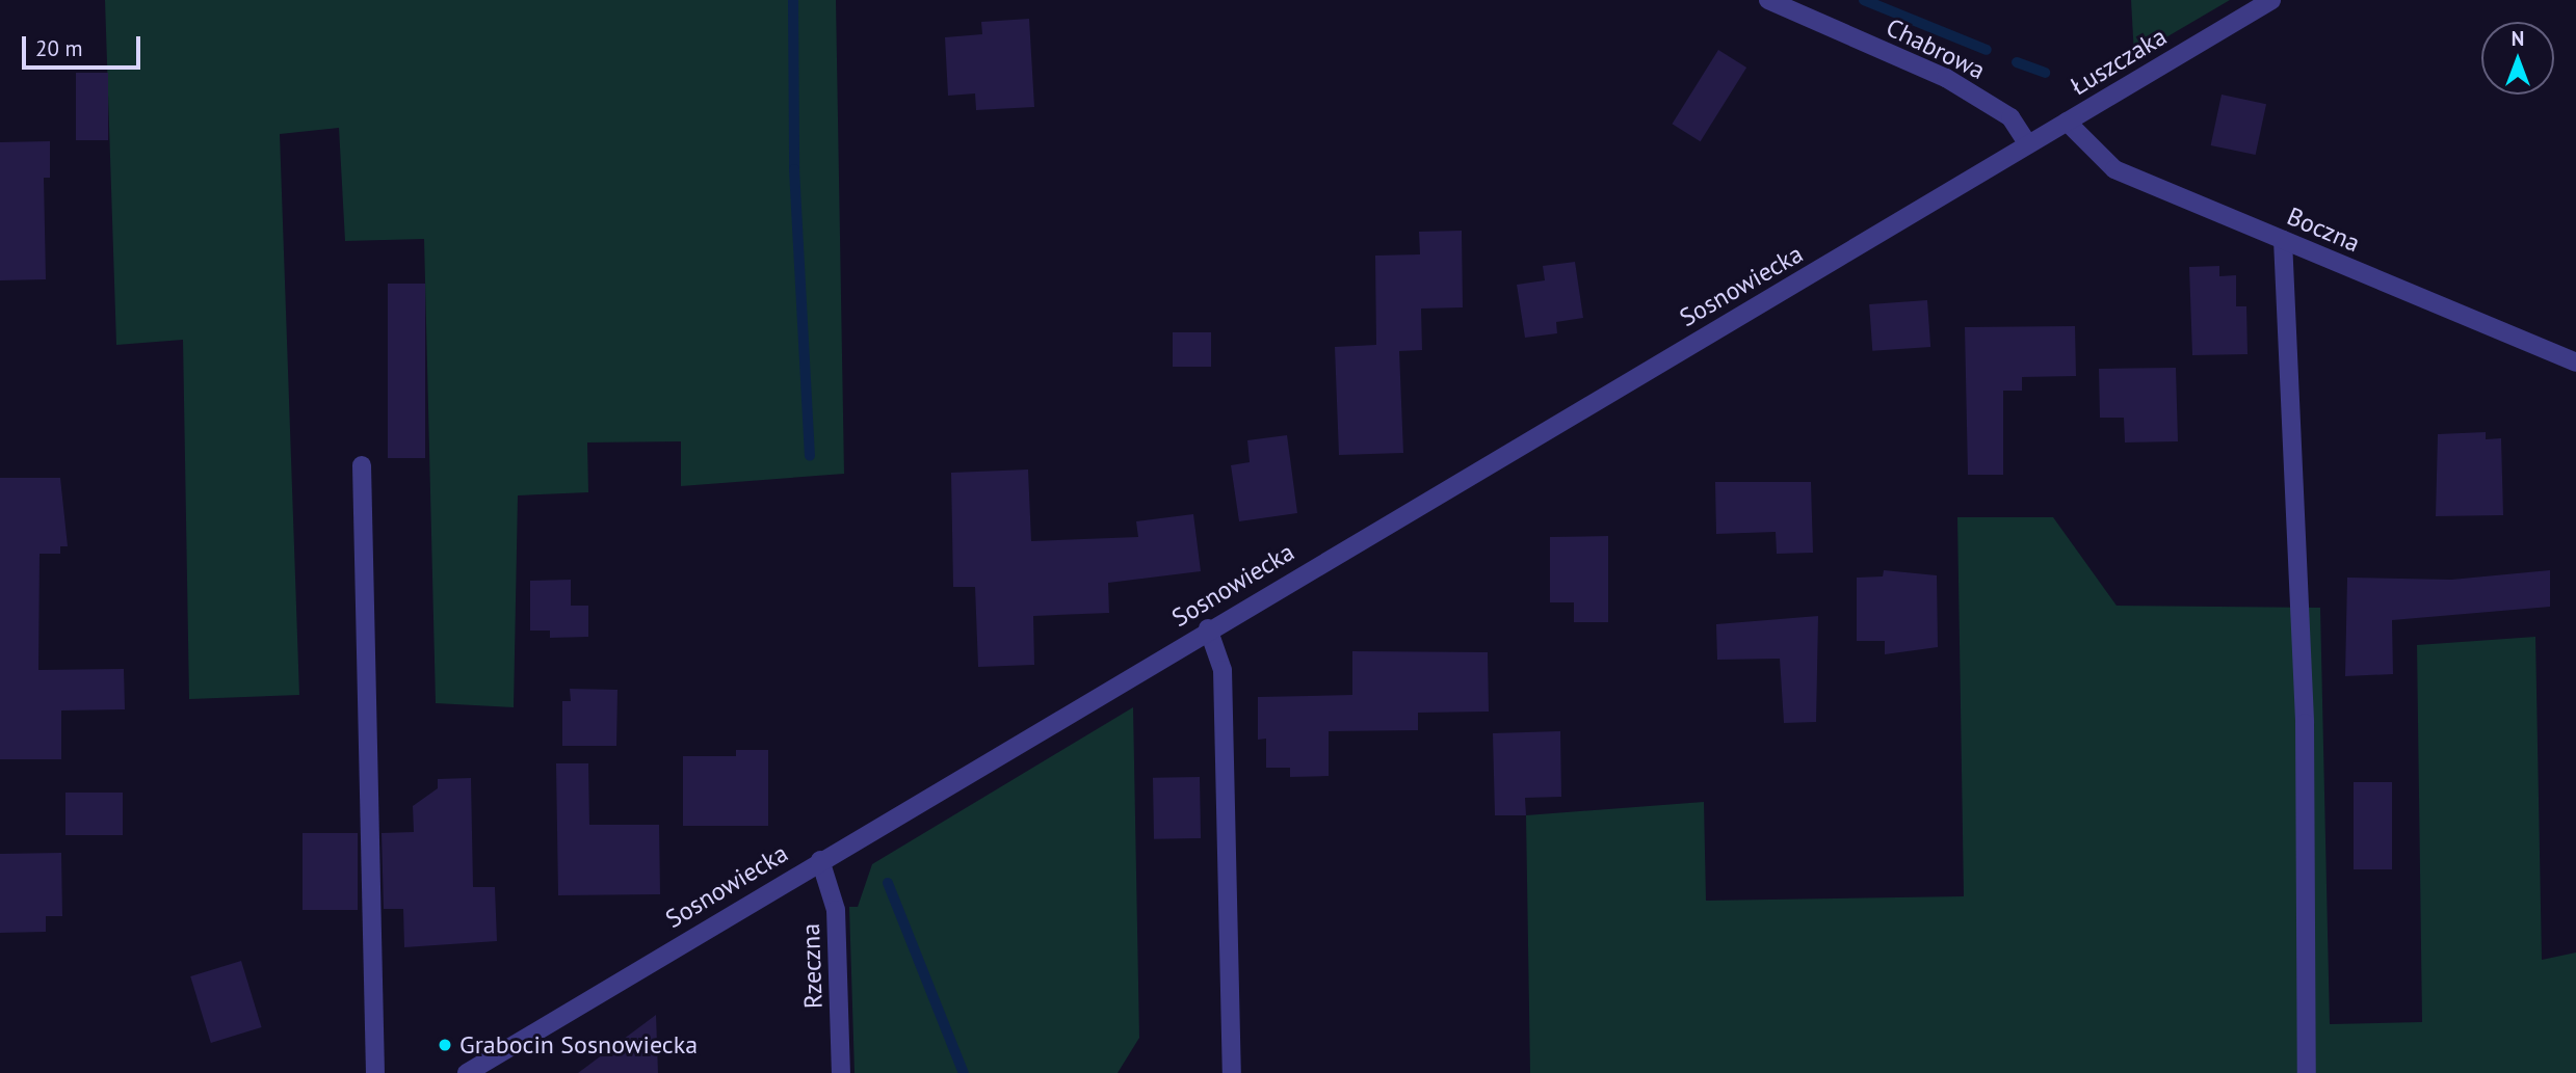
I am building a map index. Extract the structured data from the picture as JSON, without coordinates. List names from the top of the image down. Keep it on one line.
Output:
{"streets":{"street":["Chabrowa","Łuszczaka","Boczna","Sosnowiecka","Rzeczna"]},"crossings":[["Chabrowa","Łuszczaka"],["Chabrowa","Sosnowiecka"],["Łuszczaka","Boczna"],["Łuszczaka","Sosnowiecka"],["Sosnowiecka","Rzeczna"]],"places":["Grabocin Sosnowiecka"],"scale_bar":"20 m","north":"top"}
